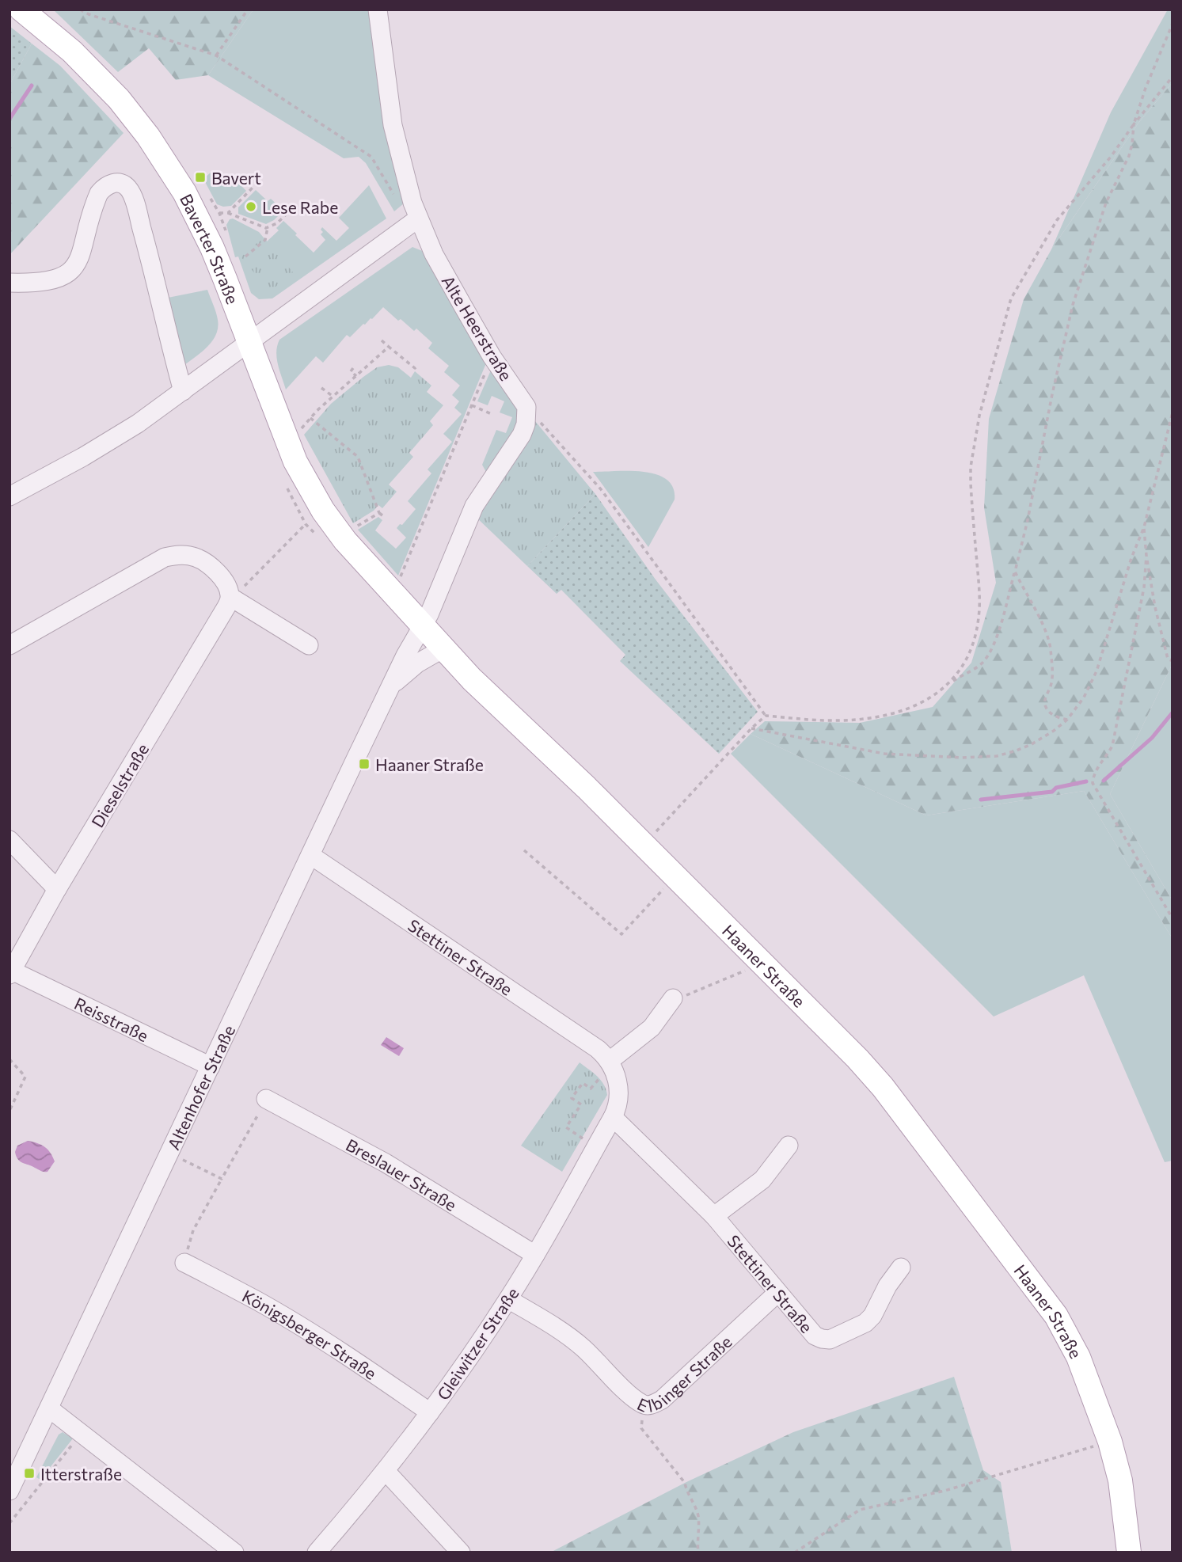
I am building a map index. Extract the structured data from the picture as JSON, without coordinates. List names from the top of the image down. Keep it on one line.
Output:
{"streets":{"main road":["Baverter Straße","Haaner Straße"],"street":["Alte Heerstraße","Dieselstraße","Stettiner Straße","Reisstraße","Altenhofer Straße","Breslauer Straße","Königsberger Straße","Gleiwitzer Straße","Elbinger Straße"]},"crossings":[["Baverter Straße","Haaner Straße"],["Dieselstraße","Reisstraße"],["Stettiner Straße","Altenhofer Straße"],["Stettiner Straße","Gleiwitzer Straße"],["Stettiner Straße","Elbinger Straße"],["Haaner Straße","Altenhofer Straße"],["Reisstraße","Altenhofer Straße"],["Breslauer Straße","Gleiwitzer Straße"],["Königsberger Straße","Gleiwitzer Straße"],["Gleiwitzer Straße","Elbinger Straße"]],"places":{"transit":["Bavert","Haaner Straße","Itterstraße"],"other":["Lese Rabe"]}}
